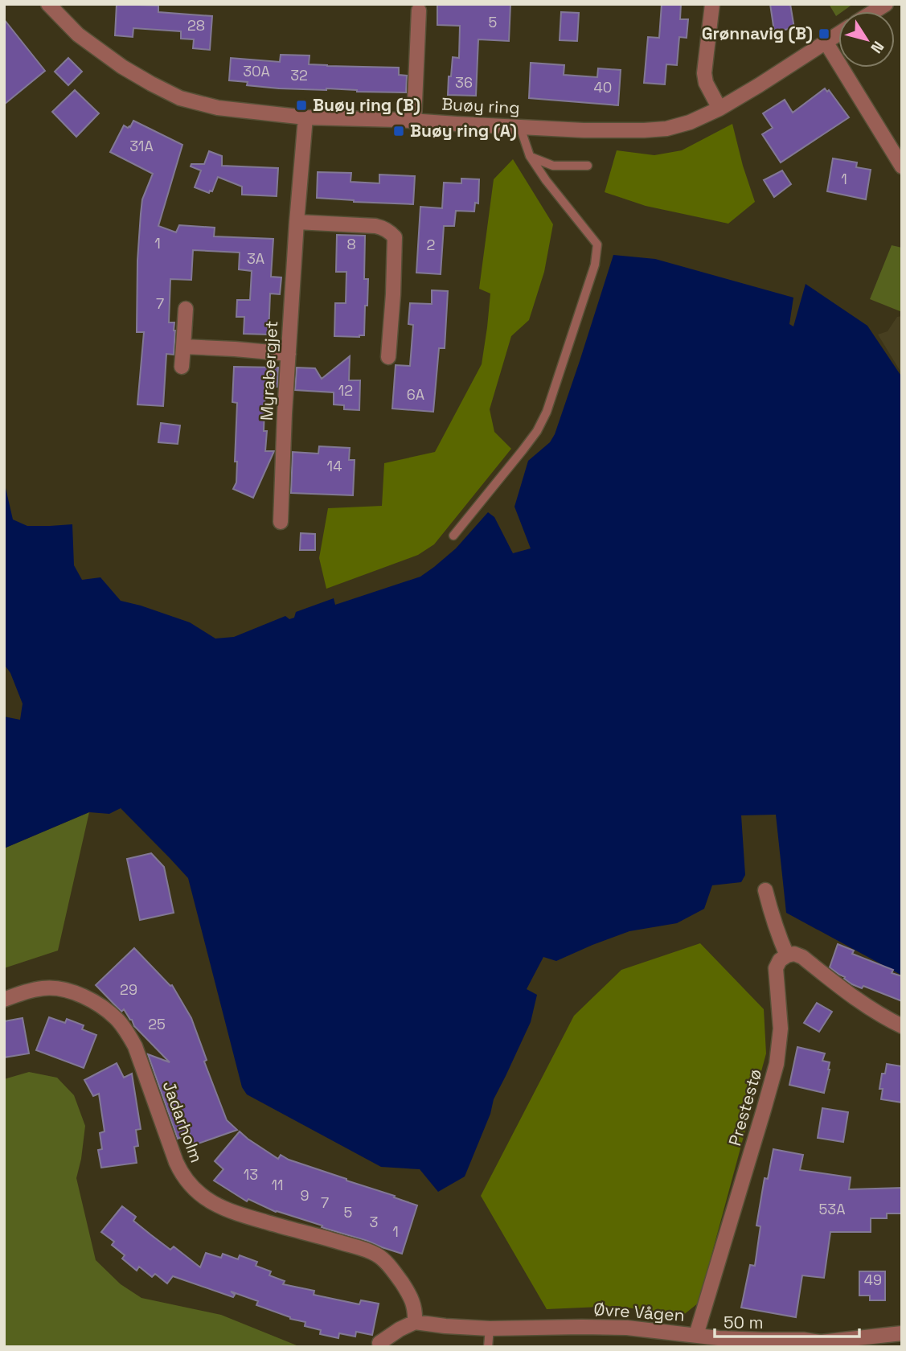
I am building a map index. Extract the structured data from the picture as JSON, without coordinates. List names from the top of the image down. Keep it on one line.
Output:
{"streets":{"street":["Buøy ring","Myrabergjet","Prestestø","Jadarholm","Øvre Vågen"]},"crossings":[["Buøy ring","Myrabergjet"],["Prestestø","Øvre Vågen"],["Jadarholm","Øvre Vågen"]],"places":{"transit":["Grønnavig (B)","Buøy ring (B)","Buøy ring (A)"]},"house_numbers":["5","28","30A","32","36","40","31A","1","1","8","2","3A","7","12","6A","14","29","25","13","11","9","7","53A","5","3","1","49"],"scale_bar":"50 m","north":"bottom right"}
